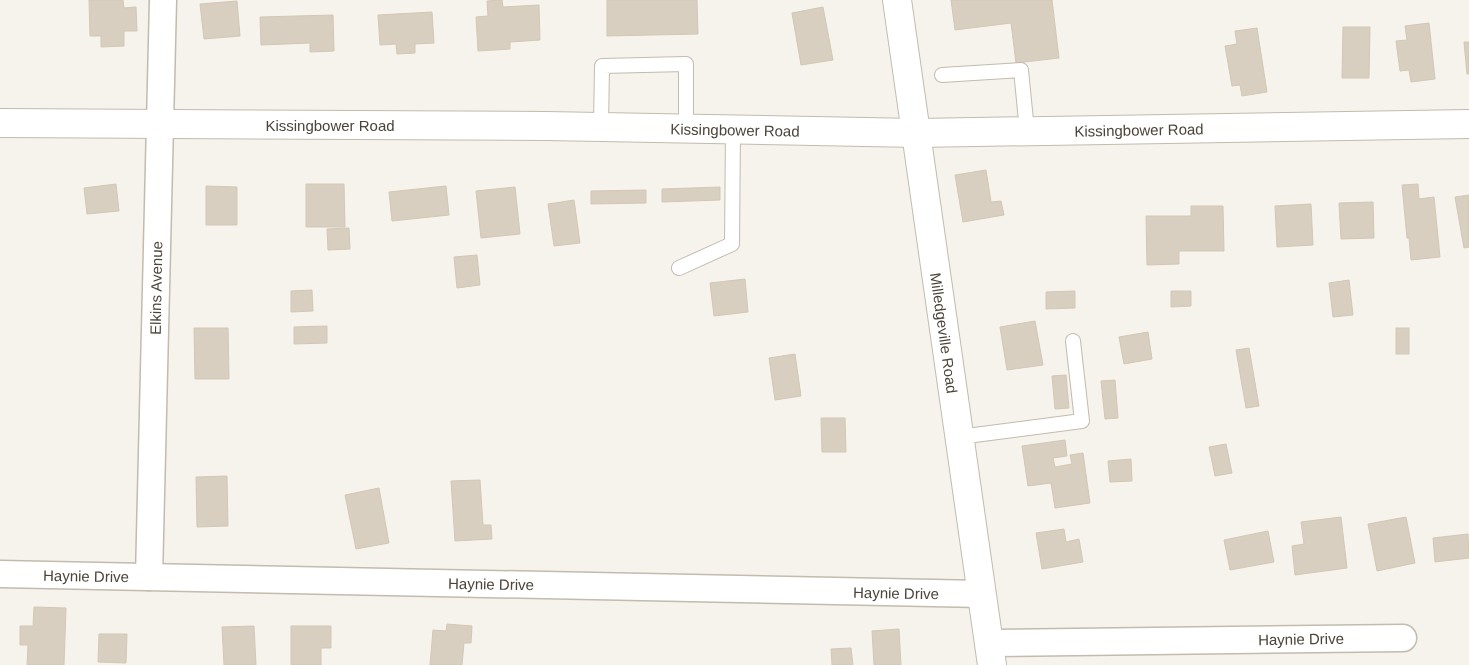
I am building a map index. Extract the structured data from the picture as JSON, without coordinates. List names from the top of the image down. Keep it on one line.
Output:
{"streets":{"street":["Kissingbower Road","Elkins Avenue","Milledgeville Road","Haynie Drive"]},"crossings":[["Kissingbower Road","Elkins Avenue"],["Kissingbower Road","Milledgeville Road"],["Elkins Avenue","Haynie Drive"],["Milledgeville Road","Haynie Drive"]]}
